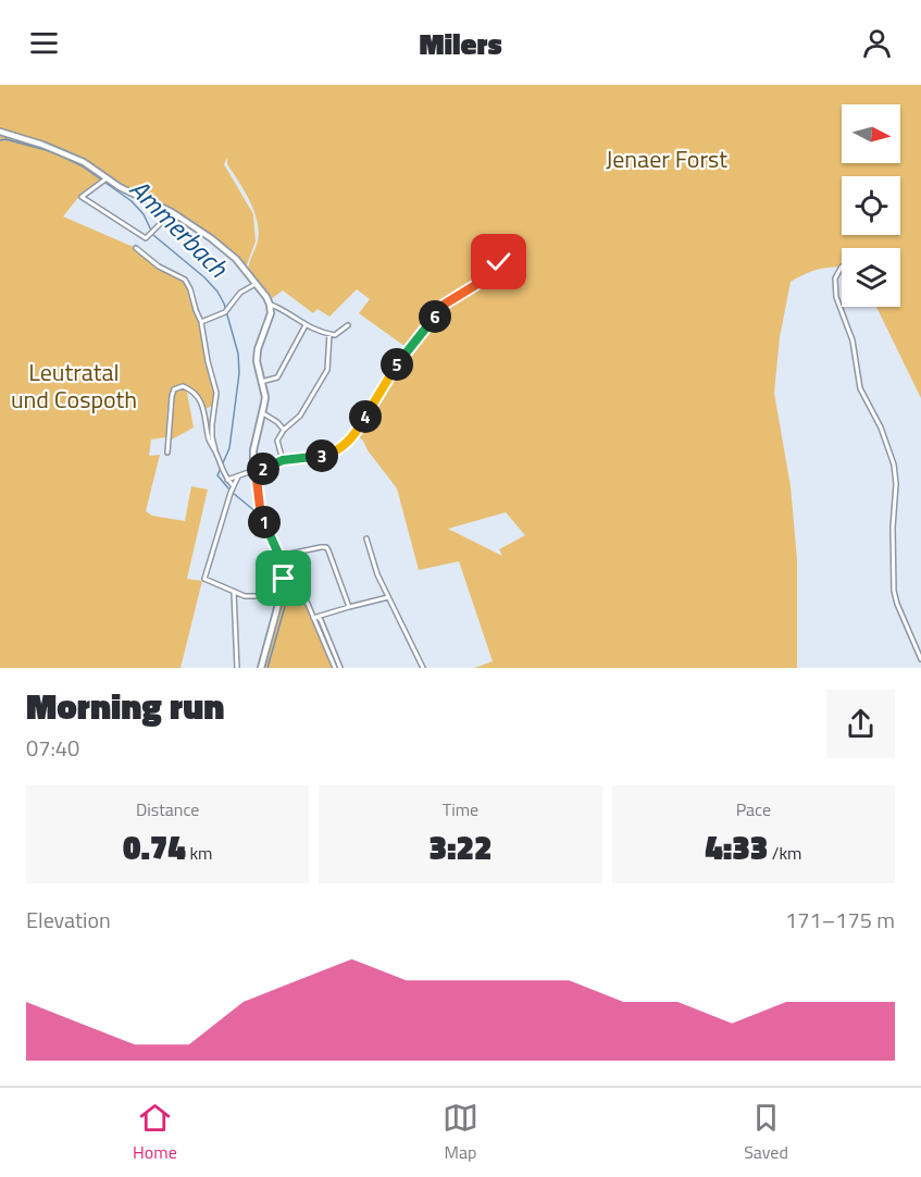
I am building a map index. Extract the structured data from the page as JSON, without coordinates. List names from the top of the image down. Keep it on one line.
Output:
{"water":["Ammerbach"],"parks":["Jenaer Forst","Leutratal und Cospoth"],"north":"right","page":{"header":"Milers","pins":["6","5","4","3","2","1"],"heading":["Morning run","07:40"],"stats":[["Distance","0.74 km"],["Time","3:22"],["Pace","4:33 /km"]],"chart":["Elevation","171–175 m"],"tabs":["Home","Map","Saved"]}}
